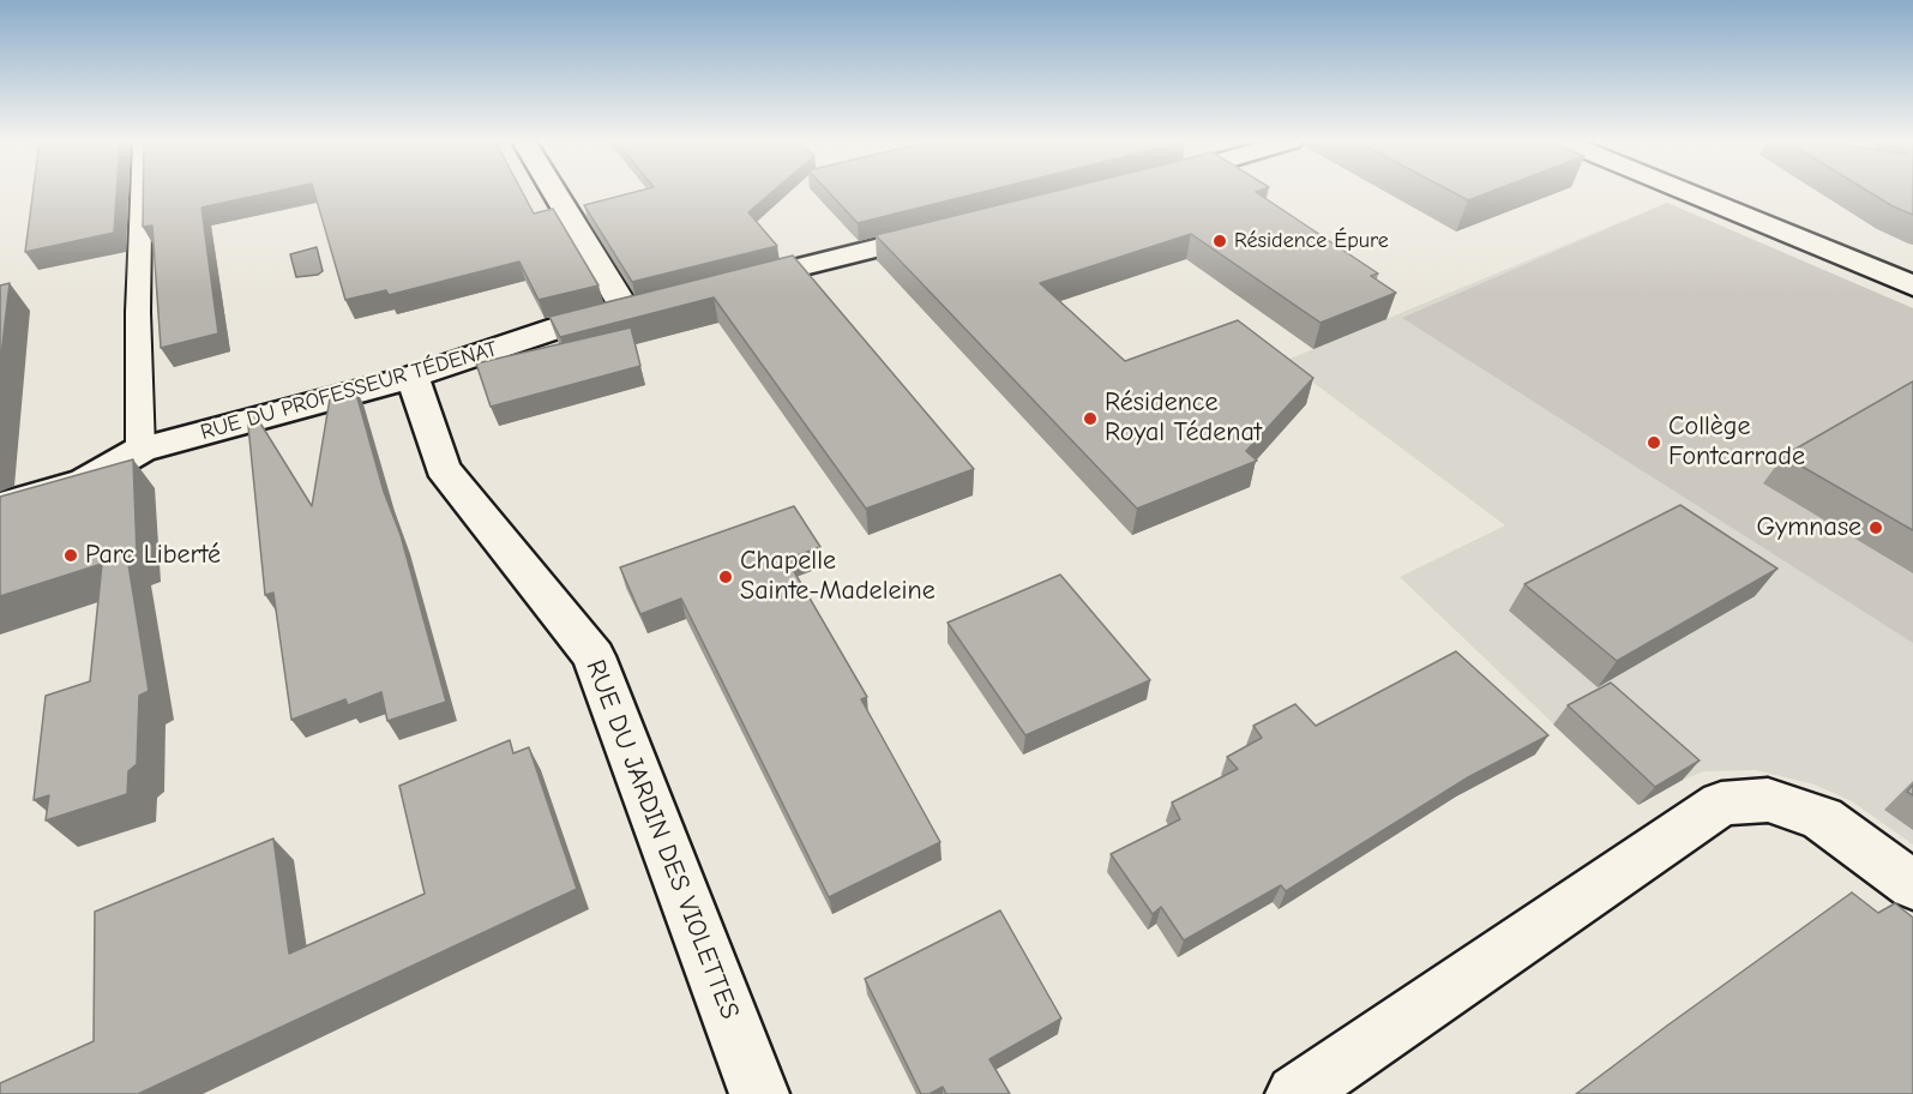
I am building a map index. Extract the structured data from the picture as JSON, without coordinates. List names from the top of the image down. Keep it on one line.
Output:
{"streets":{"street":["RUE DU PROFESSEUR TÉDENAT","RUE DU JARDIN DES VIOLETTES"]},"crossings":[["RUE DU PROFESSEUR TÉDENAT","RUE DU JARDIN DES VIOLETTES"]],"places":["Résidence Épure","Résidence Royal Tédenat","Collège Fontcarrade","Gymnase","Parc Liberté","Chapelle Sainte-Madeleine"]}
